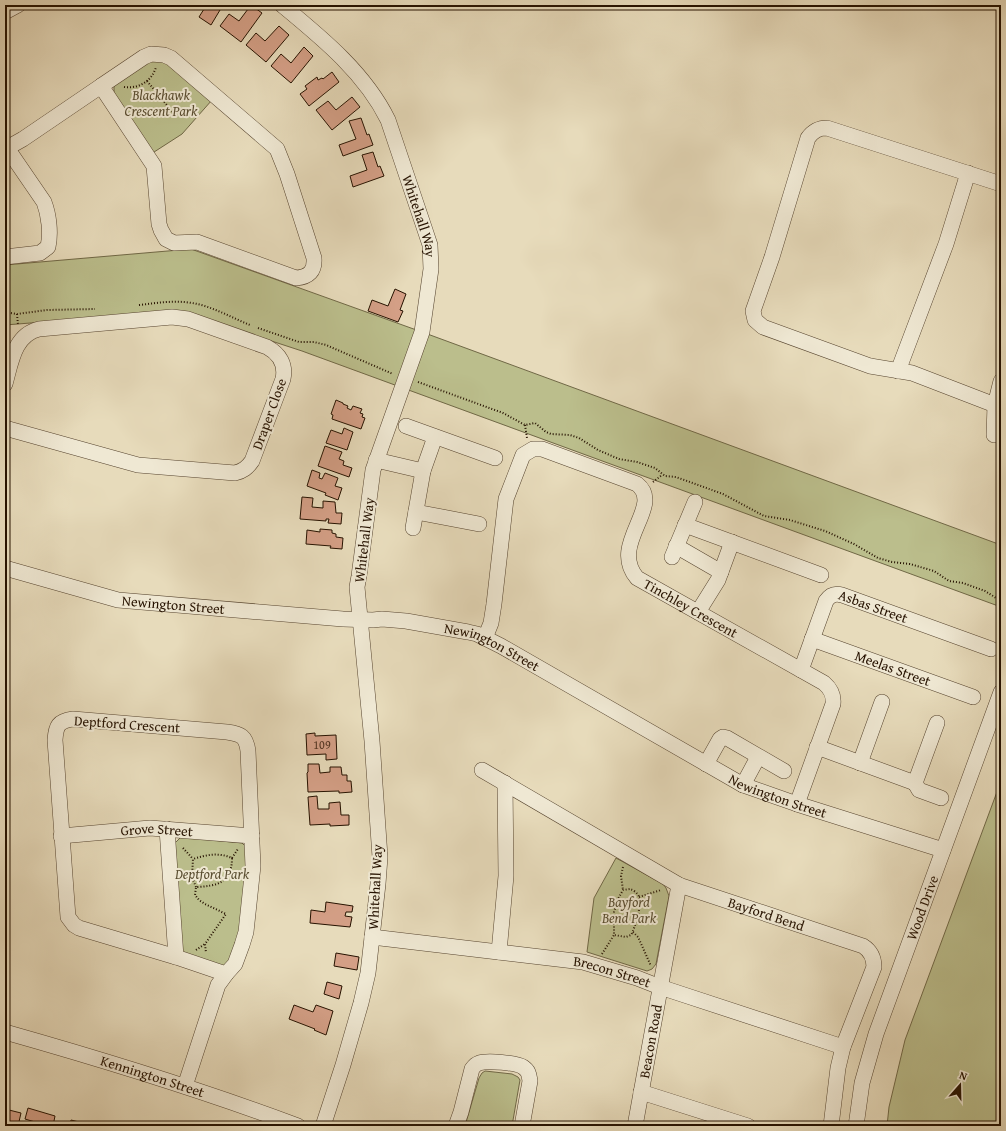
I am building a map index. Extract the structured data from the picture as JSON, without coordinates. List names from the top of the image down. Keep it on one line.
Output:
{"streets":{"street":["Whitehall Way","Draper Close","Newington Street","Tinchley Crescent","Asbas Street","Meelas Street","Deptford Crescent","Grove Street","Wood Drive","Bayford Bend","Brecon Street","Beacon Road","Kennington Street"]},"crossings":[["Whitehall Way","Newington Street"],["Whitehall Way","Brecon Street"],["Newington Street","Tinchley Crescent"],["Newington Street","Wood Drive"],["Tinchley Crescent","Asbas Street"],["Asbas Street","Meelas Street"],["Deptford Crescent","Grove Street"],["Deptford Crescent","Kennington Street"],["Bayford Bend","Brecon Street"],["Bayford Bend","Beacon Road"],["Brecon Street","Beacon Road"]],"parks":["Blackhawk Crescent Park","Deptford Park","Bayford Bend Park"],"house_numbers":["109"],"north":"top"}
